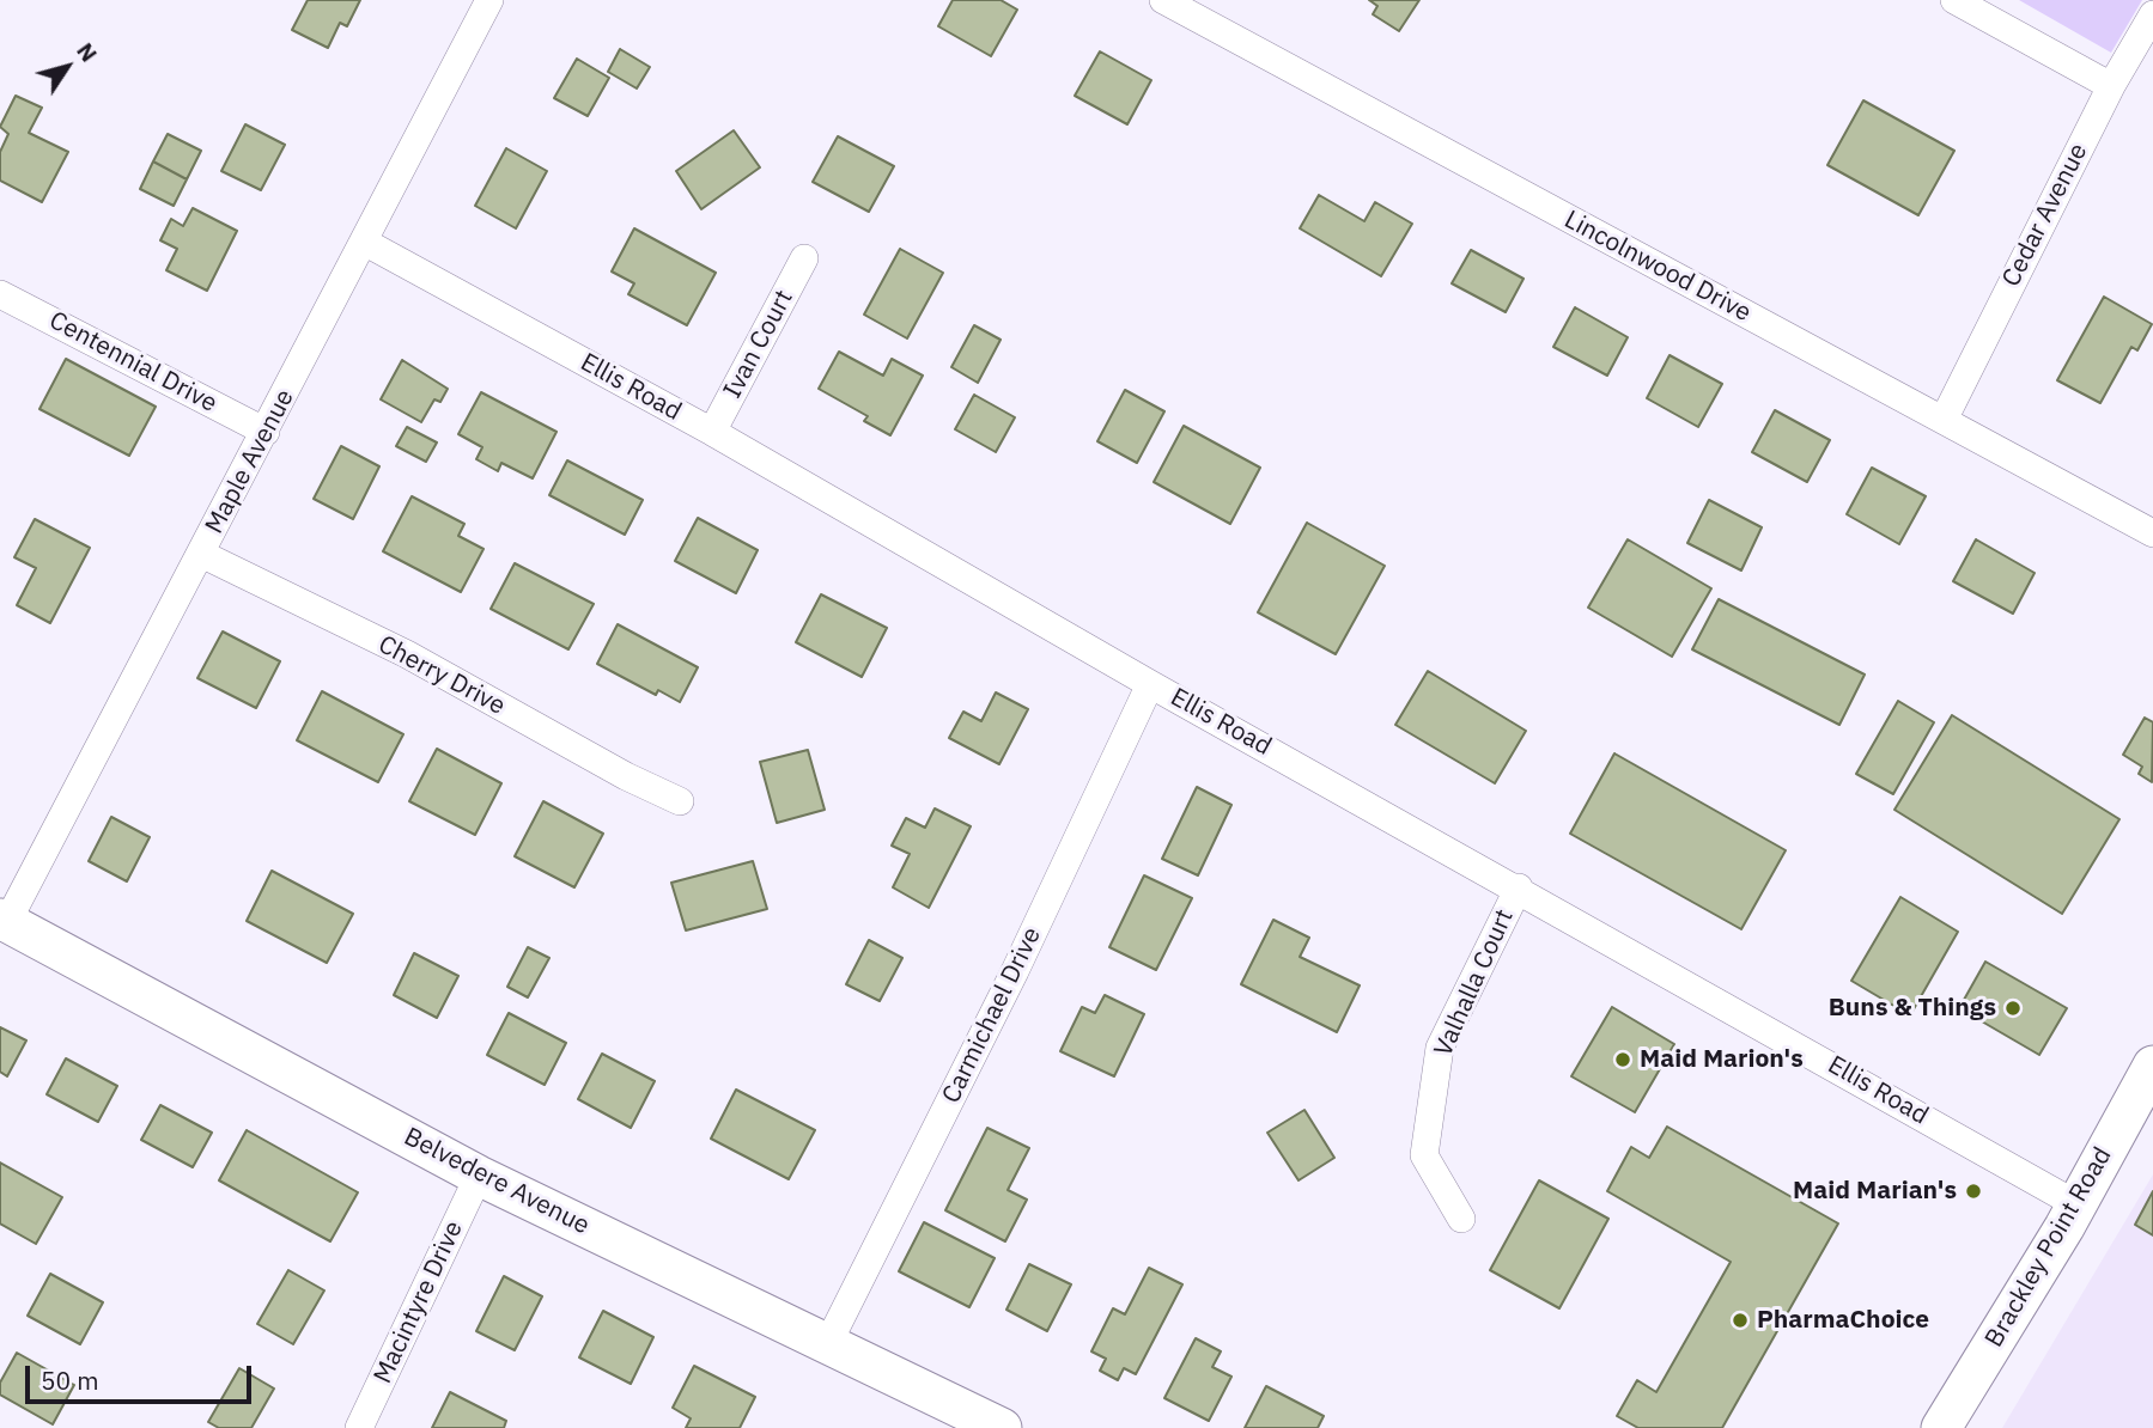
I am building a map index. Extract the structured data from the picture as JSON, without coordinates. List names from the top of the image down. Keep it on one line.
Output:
{"streets":{"main road":["Belvedere Avenue","Brackley Point Road"],"street":["Cedar Avenue","Lincolnwood Drive","Ivan Court","Centennial Drive","Ellis Road","Maple Avenue","Cherry Drive","Valhalla Court","Carmichael Drive","Macintyre Drive"]},"crossings":[["Cedar Avenue","Lincolnwood Drive"],["Ivan Court","Ellis Road"],["Centennial Drive","Maple Avenue"],["Ellis Road","Maple Avenue"],["Ellis Road","Valhalla Court"],["Ellis Road","Carmichael Drive"],["Ellis Road","Brackley Point Road"],["Maple Avenue","Cherry Drive"],["Maple Avenue","Belvedere Avenue"],["Carmichael Drive","Belvedere Avenue"],["Belvedere Avenue","Macintyre Drive"]],"places":["Buns & Things","Maid Marion's","Maid Marian's","PharmaChoice"],"scale_bar":"50 m","north":"top right"}
